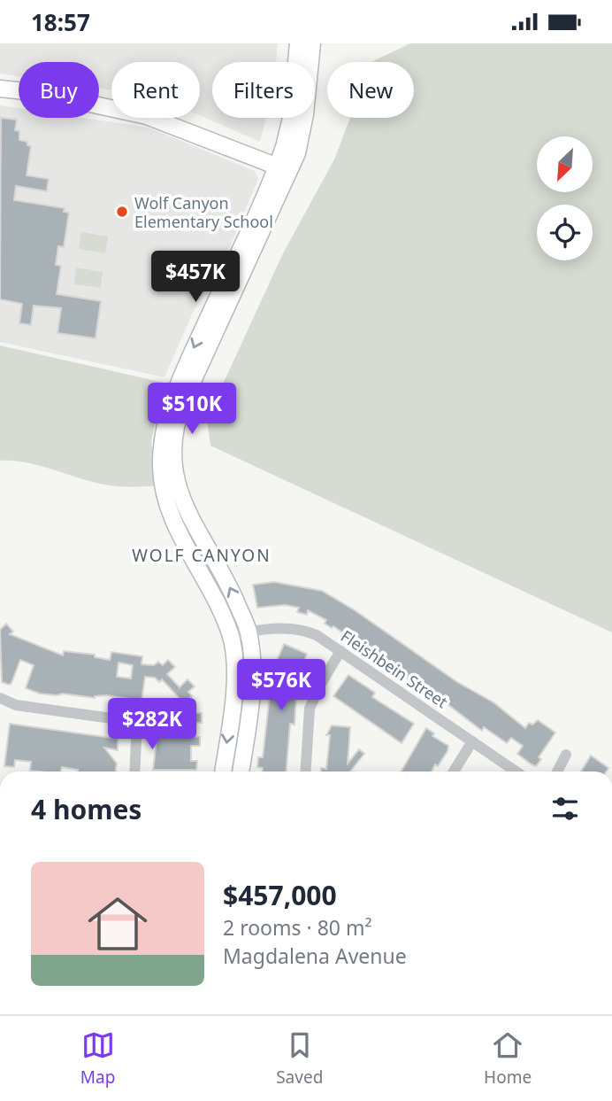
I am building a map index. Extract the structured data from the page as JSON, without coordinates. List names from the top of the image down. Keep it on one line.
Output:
{"streets":{"street":["Fleishbein Street"]},"districts":["WOLF CANYON"],"places":["Wolf Canyon Elementary School"],"north":"bottom left","page":{"status":"18:57","chip":["Buy","Rent","Filters","New"],"price":["$457K","$510K","$576K","$282K"],"heading":"4 homes","list":[{"name":"$457,000","note":"2 rooms · 80 m² · Magdalena Avenue"}],"tabs":["Map","Saved","Home"]}}
